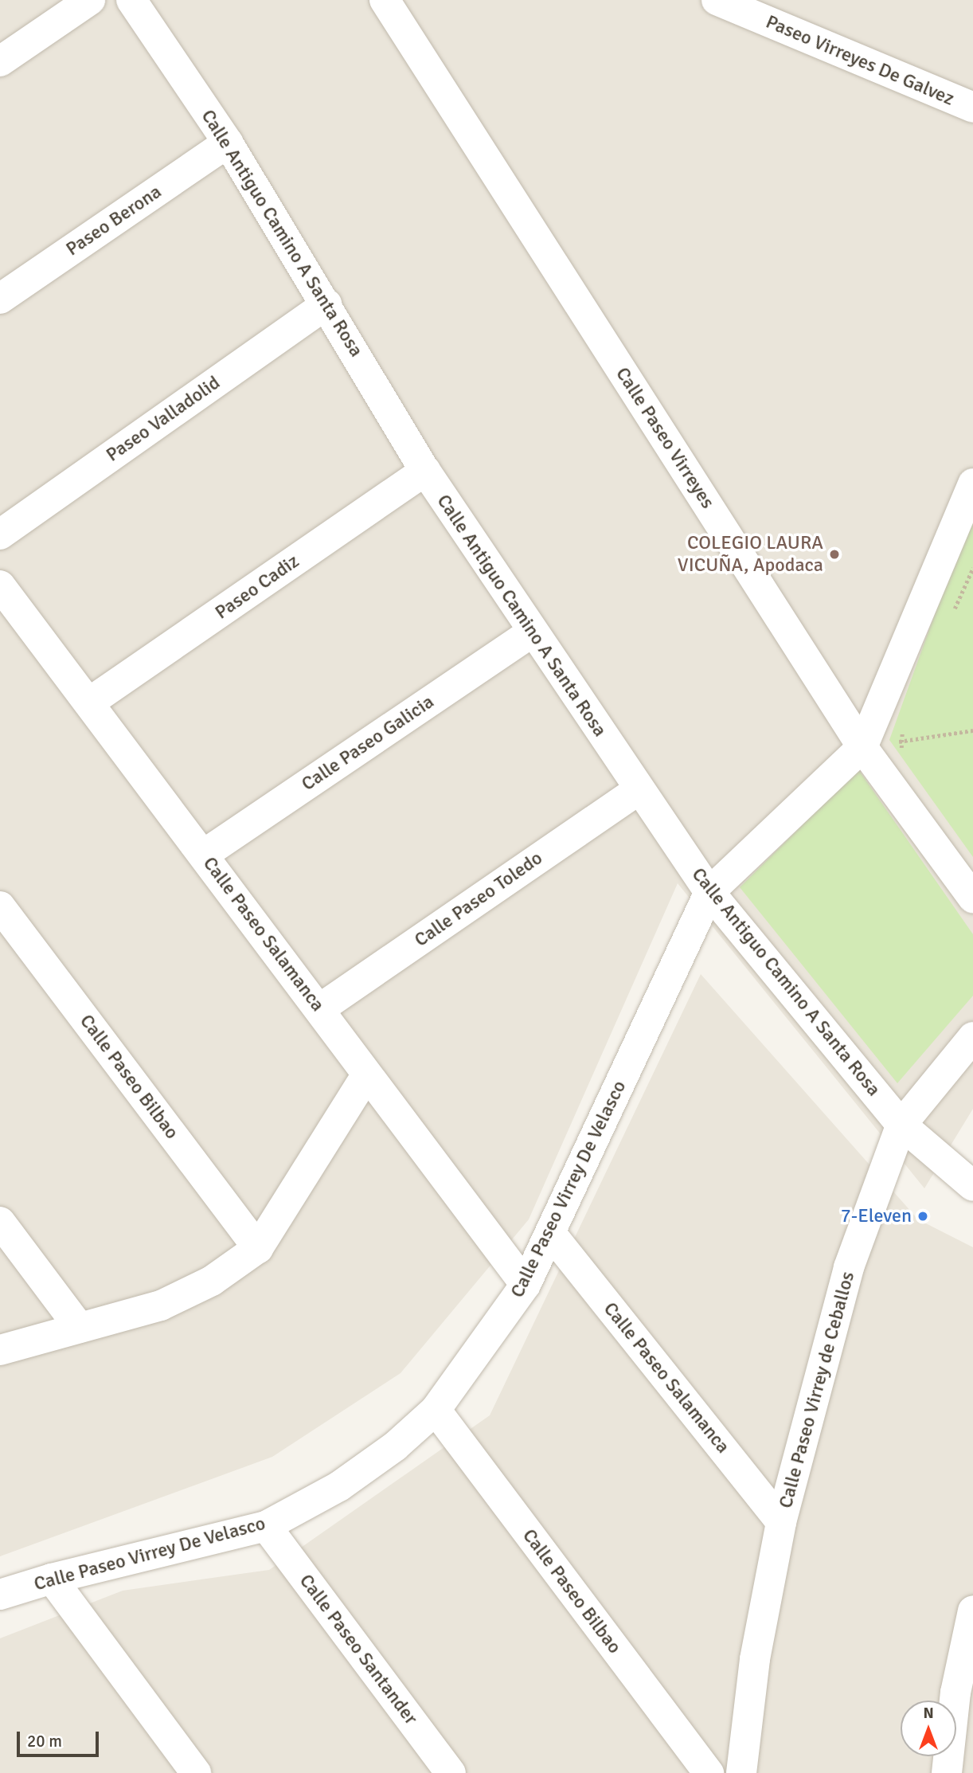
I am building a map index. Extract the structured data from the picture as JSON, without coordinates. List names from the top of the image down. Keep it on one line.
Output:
{"streets":{"street":["Paseo Virreyes De Galvez","Paseo Berona","Calle Antiguo Camino A Santa Rosa","Paseo Valladolid","Calle Paseo Virreyes","Paseo Cadiz","Calle Paseo Galicia","Calle Paseo Toledo","Calle Paseo Salamanca","Calle Paseo Bilbao","Calle Paseo Virrey De Velasco","Calle Paseo Virrey de Ceballos","Calle Paseo Santander"]},"crossings":[["Paseo Berona","Calle Antiguo Camino A Santa Rosa"],["Calle Antiguo Camino A Santa Rosa","Paseo Valladolid"],["Calle Antiguo Camino A Santa Rosa","Paseo Cadiz"],["Calle Antiguo Camino A Santa Rosa","Calle Paseo Galicia"],["Calle Antiguo Camino A Santa Rosa","Calle Paseo Toledo"],["Calle Antiguo Camino A Santa Rosa","Calle Paseo Virrey De Velasco"],["Calle Antiguo Camino A Santa Rosa","Calle Paseo Virrey de Ceballos"],["Calle Paseo Virreyes","Calle Paseo Virrey De Velasco"],["Paseo Cadiz","Calle Paseo Salamanca"],["Calle Paseo Galicia","Calle Paseo Salamanca"],["Calle Paseo Toledo","Calle Paseo Salamanca"],["Calle Paseo Salamanca","Calle Paseo Virrey De Velasco"],["Calle Paseo Salamanca","Calle Paseo Virrey de Ceballos"],["Calle Paseo Bilbao","Calle Paseo Virrey De Velasco"],["Calle Paseo Virrey De Velasco","Calle Paseo Santander"]],"places":["COLEGIO LAURA VICUÑA, Apodaca","7-Eleven"],"scale_bar":"20 m","north":"top"}
